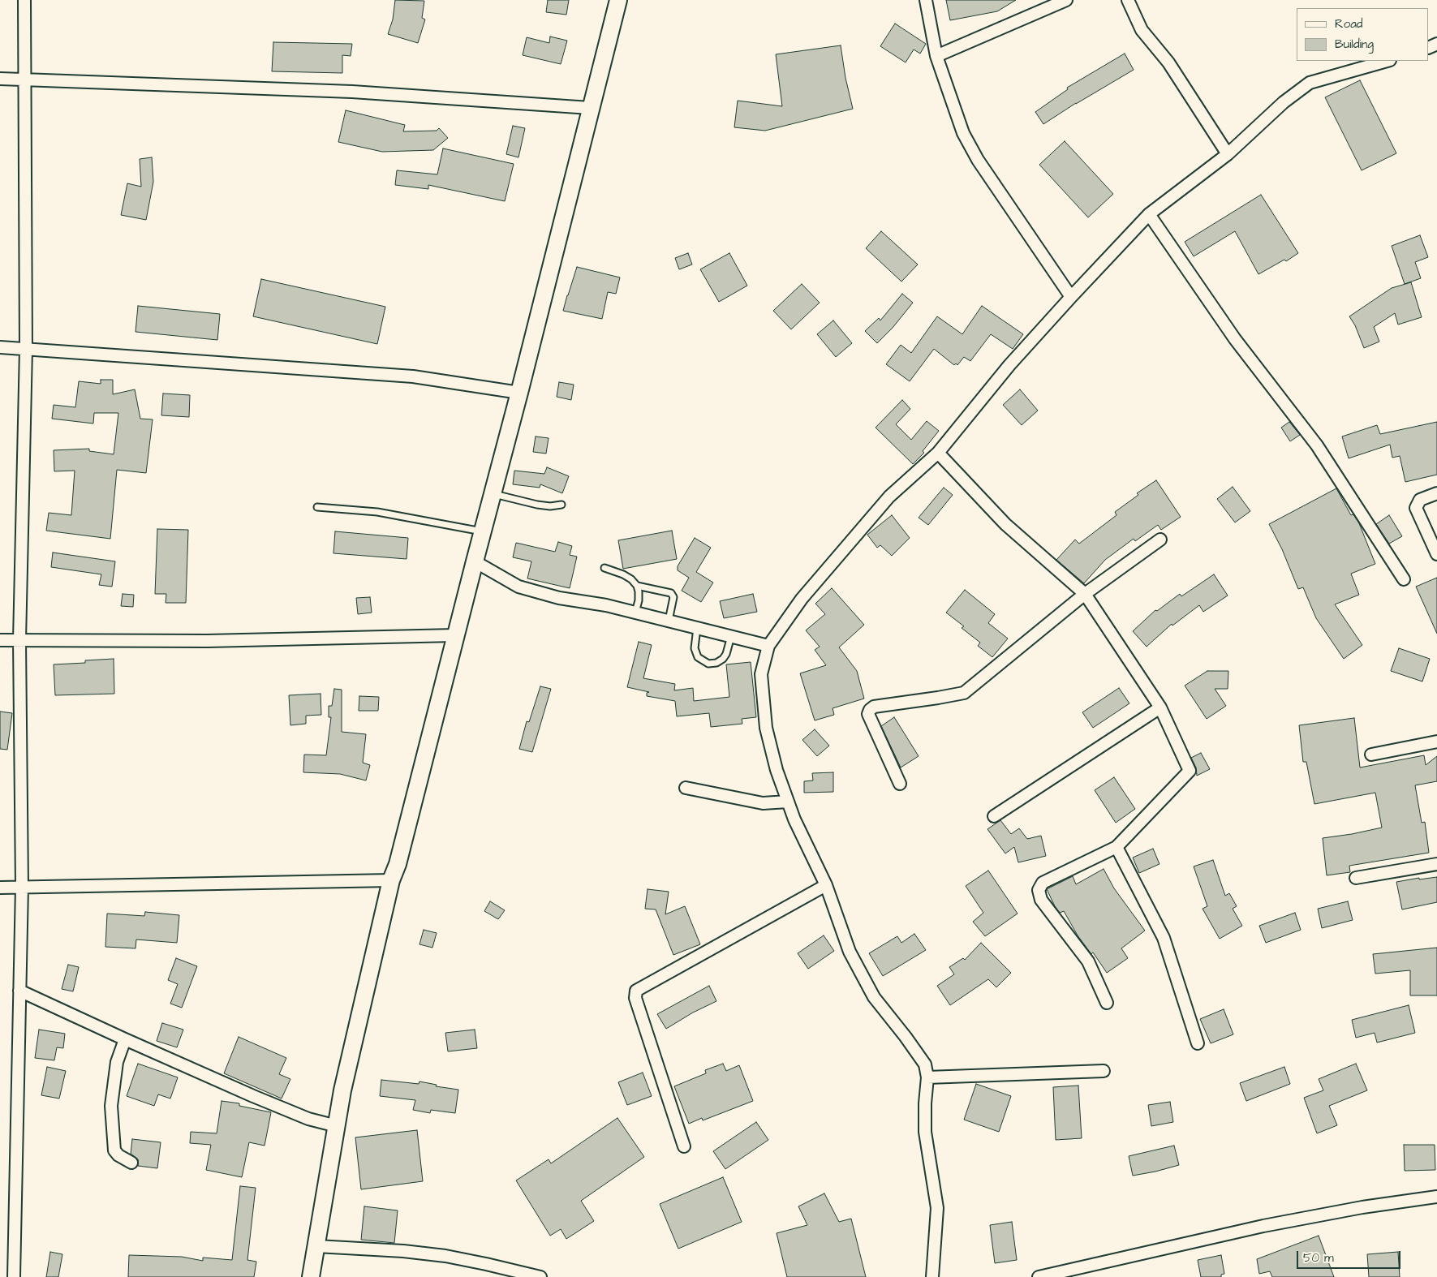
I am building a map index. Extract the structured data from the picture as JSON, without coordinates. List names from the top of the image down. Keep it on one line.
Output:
{"legend":["Road","Building"],"scale_bar":"50 m"}
